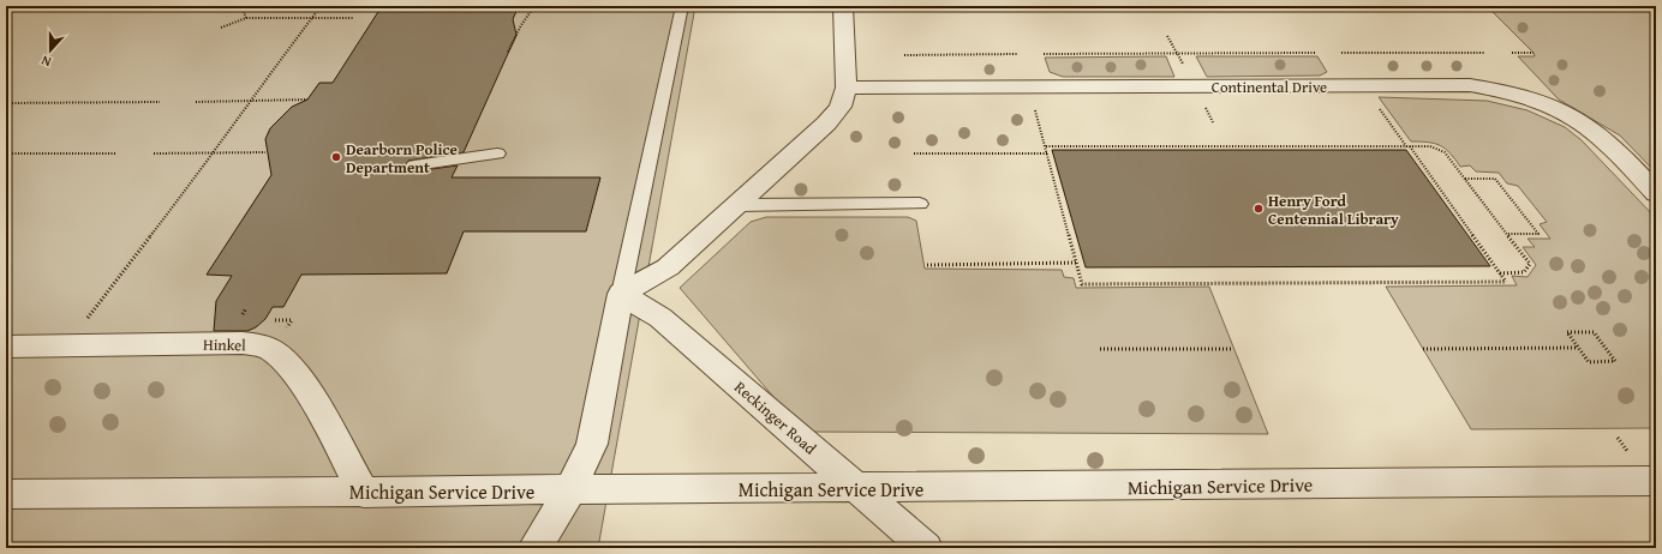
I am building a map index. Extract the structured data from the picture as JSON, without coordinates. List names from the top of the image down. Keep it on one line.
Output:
{"streets":{"street":["Continental Drive","Hinkel","Reckinger Road","Michigan Service Drive"]},"crossings":[["Hinkel","Michigan Service Drive"],["Reckinger Road","Michigan Service Drive"]],"places":["Dearborn Police Department","Henry Ford Centennial Library"],"north":"bottom"}
